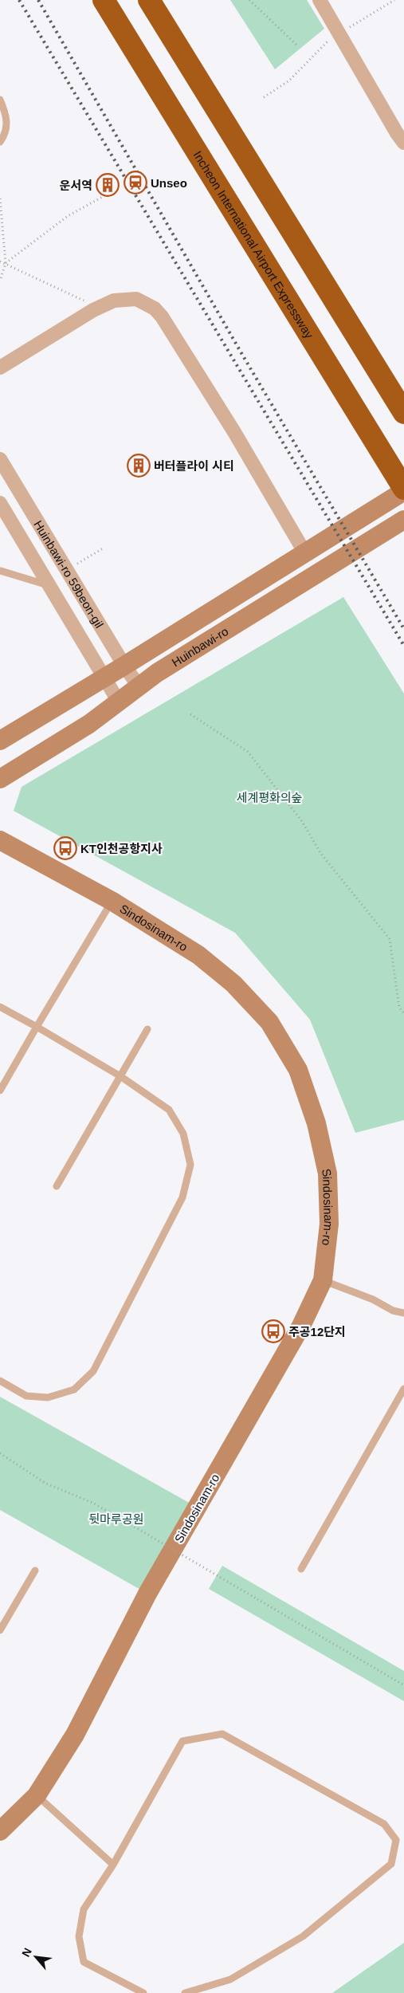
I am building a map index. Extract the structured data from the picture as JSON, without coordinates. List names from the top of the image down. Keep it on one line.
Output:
{"streets":{"highway":["Incheon International Airport Expressway"],"street":["Huinbawi-ro 59beon-gil","Huinbawi-ro","Sindosinam-ro"]},"crossings":[["Incheon International Airport Expressway","Huinbawi-ro"],["Huinbawi-ro 59beon-gil","Huinbawi-ro"]],"parks":["세계평화의숲","뒷마루공원"],"places":{"station":["Unseo"],"building":["운서역","버터플라이 시티"],"bus stop":["KT인천공항지사","주공12단지"]},"north":"top left"}
